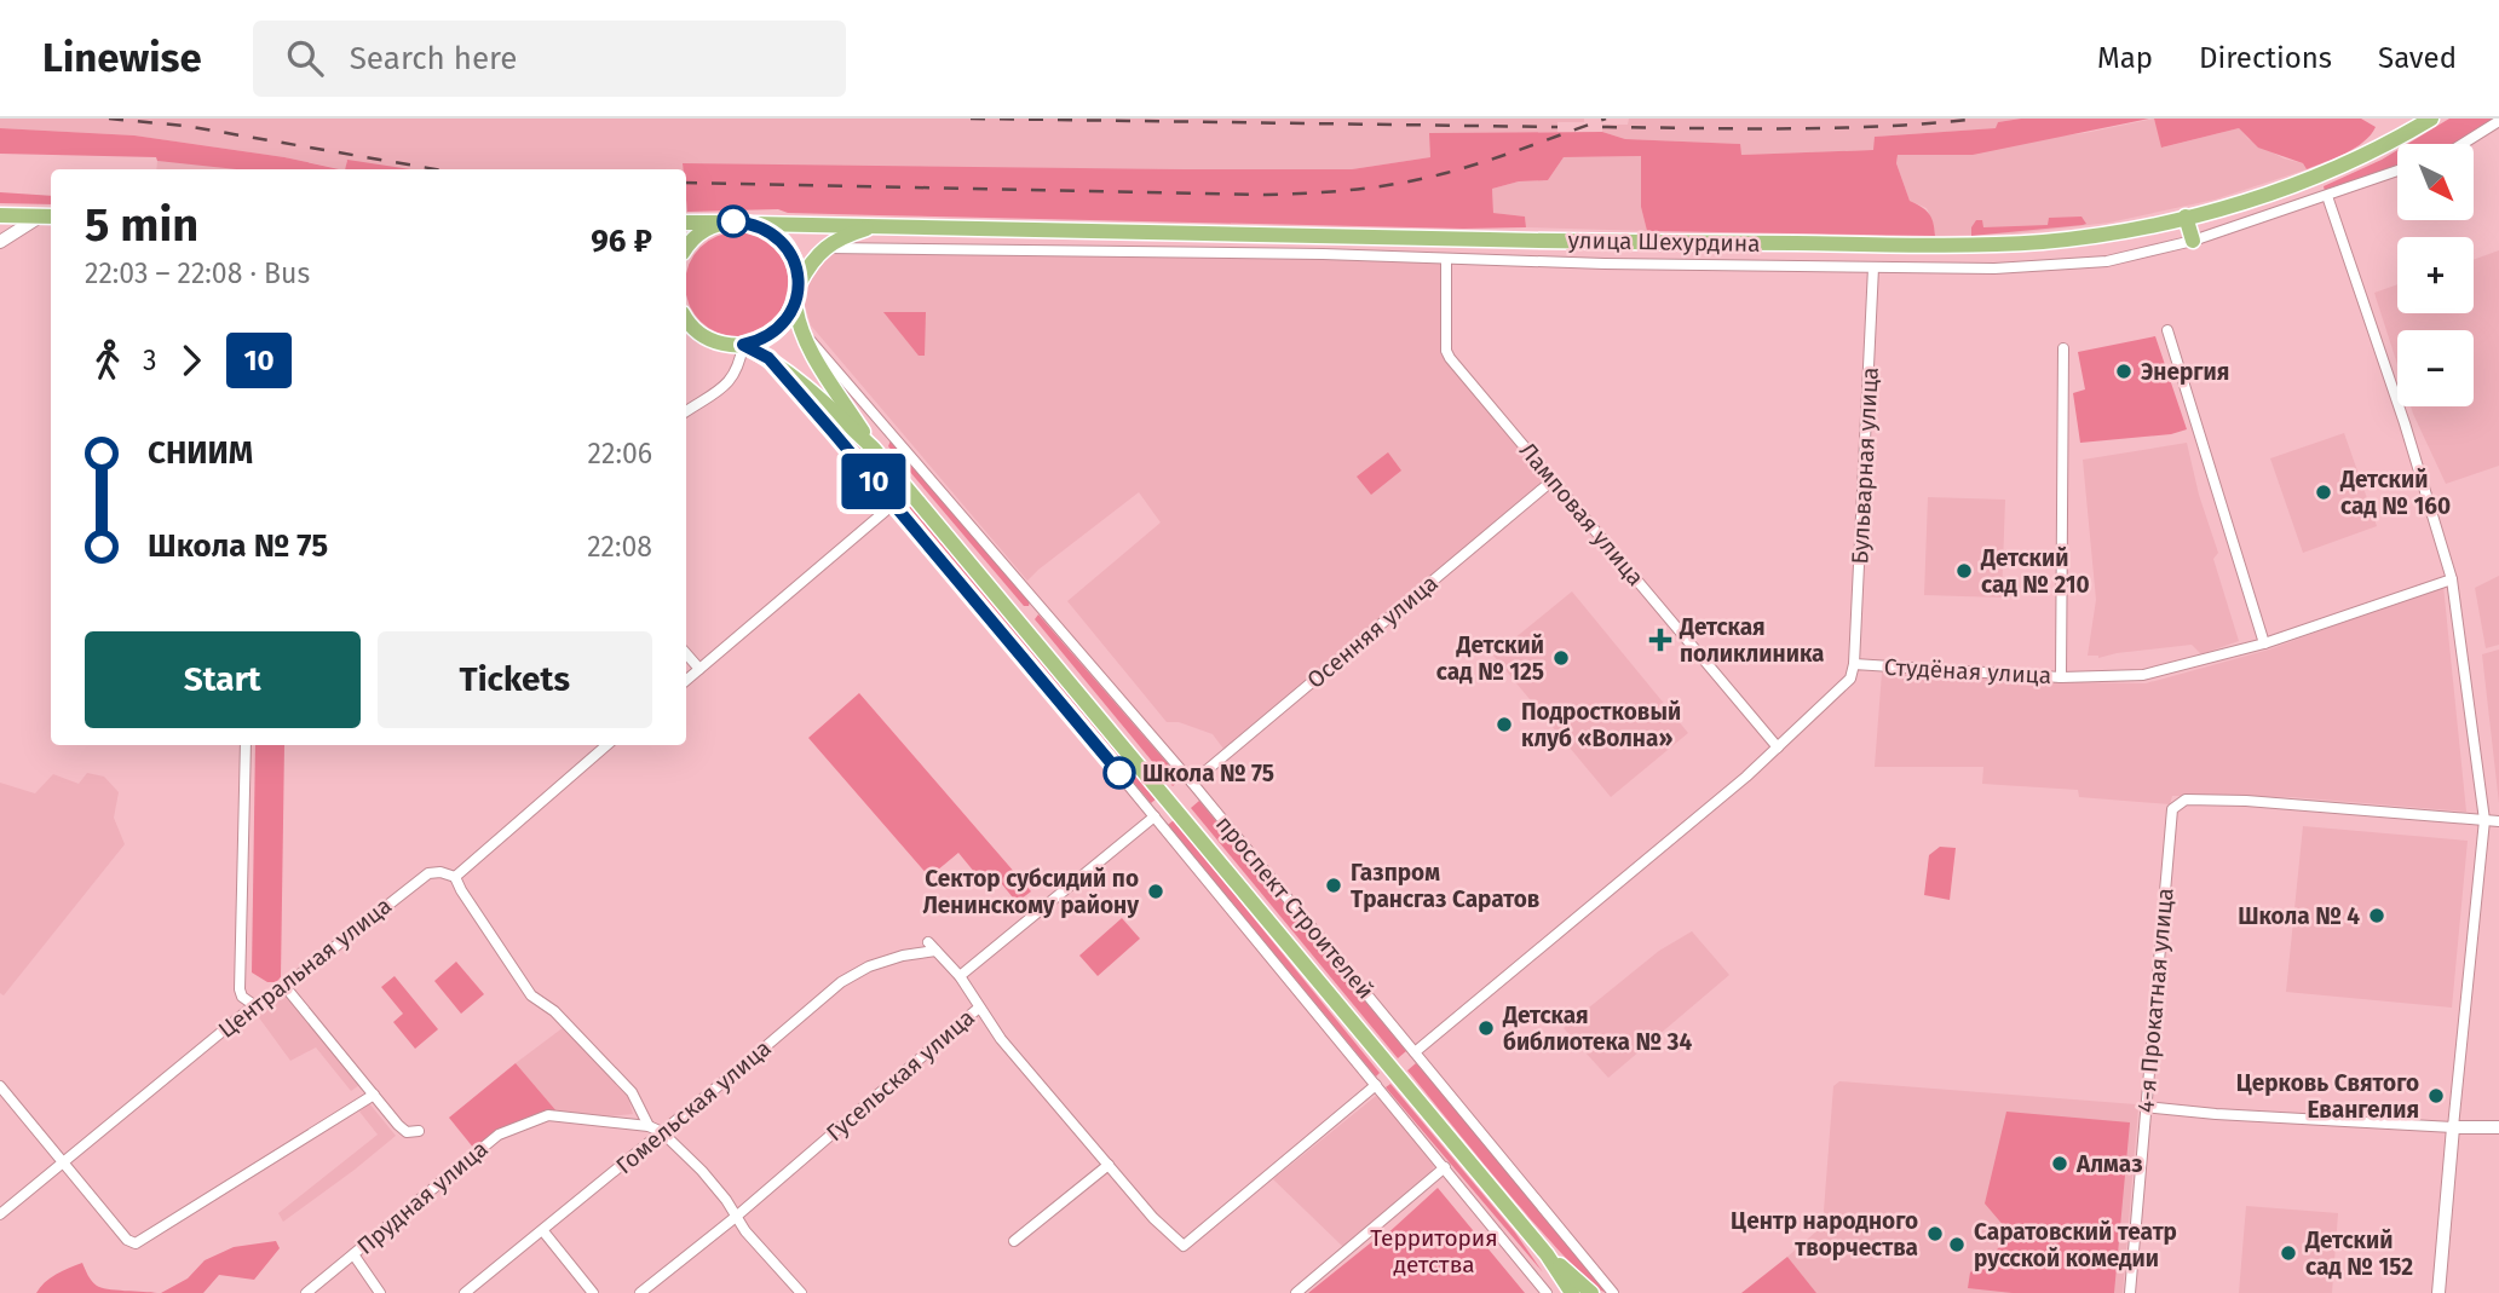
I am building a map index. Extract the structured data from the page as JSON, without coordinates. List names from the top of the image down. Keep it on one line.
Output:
{"streets":{"main road":["улица Шехурдина","проспект Строителей"],"street":["Бульварная улица","Ламповая улица","Осенняя улица","Студёная улица","Центральная улица","4-я Прокатная улица","Гусельская улица","Гомельская улица","Прудная улица"]},"crossings":[["Бульварная улица","Студёная улица"],["Ламповая улица","Осенняя улица"],["Ламповая улица","Студёная улица"],["Осенняя улица","проспект Строителей"],["Студёная улица","проспект Строителей"],["проспект Строителей","Гусельская улица"],["Гусельская улица","Гомельская улица"],["Гусельская улица","Прудная улица"],["Гомельская улица","Прудная улица"]],"parks":["Территория детства"],"places":{"other":["Энергия","Детский сад № 160","Детский сад № 210","Детский сад № 125","Подростковый клуб «Волна»","Школа № 75","Газпром Трансгаз Саратов","Сектор субсидий по Ленинскому району","Школа № 4","Детская библиотека № 34","Церковь Святого Евангелия","Алмаз","Центр народного творчества","Саратовский театр русской комедии","Детский сад № 152"],"health":["Детская поликлиника"]},"lines":["bus line 10"],"north":"bottom right","page":{"header":"Linewise","search":"Search here","nav":["Map","Directions","Saved"],"on_map":"10","map_buttons":["+","−"],"heading":["5 min","22:03 – 22:08 · Bus","96 ₽"],"legs":["3","10"],"list":[{"name":"СНИИМ","value":"22:06"},{"name":"Школа № 75","value":"22:08"}],"buttons":["Start","Tickets"]}}
